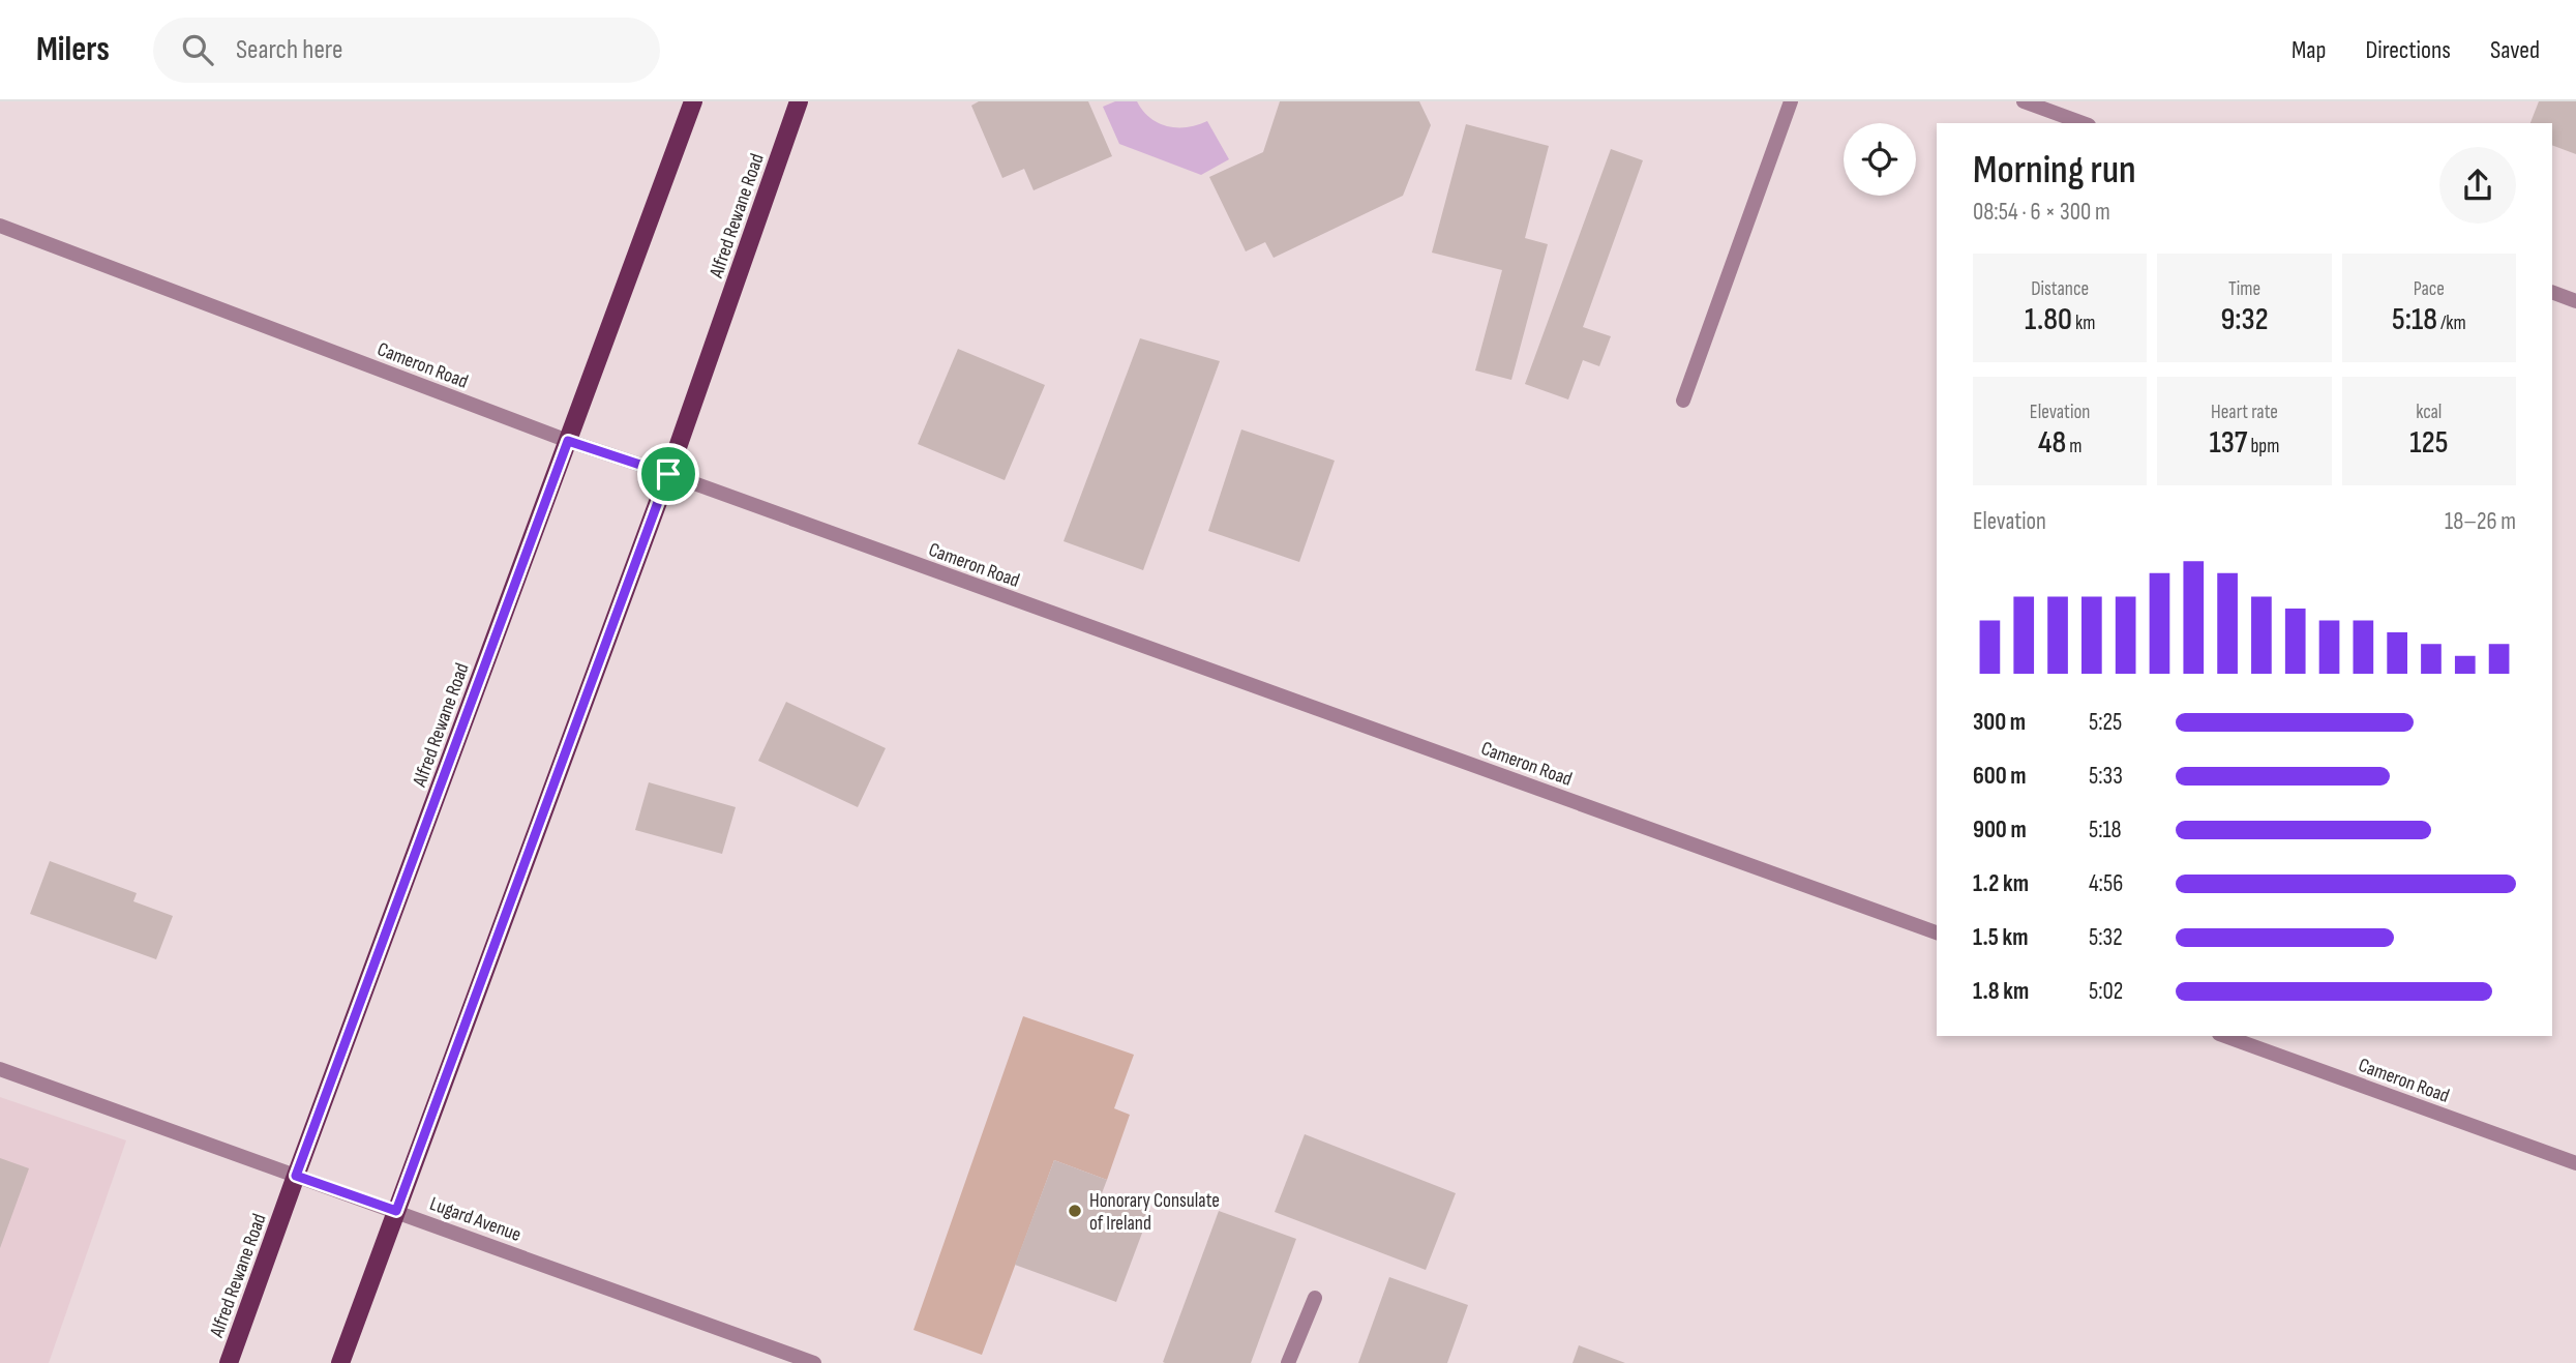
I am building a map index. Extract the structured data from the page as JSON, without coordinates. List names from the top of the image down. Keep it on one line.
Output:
{"streets":{"main road":["Alfred Rewane Road"],"street":["Cameron Road","Lugard Avenue"]},"crossings":[["Alfred Rewane Road","Cameron Road"],["Alfred Rewane Road","Lugard Avenue"]],"places":["Honorary Consulate of Ireland"],"page":{"header":"Milers","search":"Search here","nav":["Map","Directions","Saved"],"heading":["Morning run","08:54 · 6 × 300 m"],"stats":[["Distance","1.80 km"],["Time","9:32"],["Pace","5:18 /km"],["Elevation","48 m"],["Heart rate","137 bpm"],["kcal","125"]],"chart":["Elevation","18–26 m"],"list":[{"name":"300 m","note":"5:25"},{"name":"600 m","note":"5:33"},{"name":"900 m","note":"5:18"},{"name":"1.2 km","note":"4:56"},{"name":"1.5 km","note":"5:32"},{"name":"1.8 km","note":"5:02"}]}}
